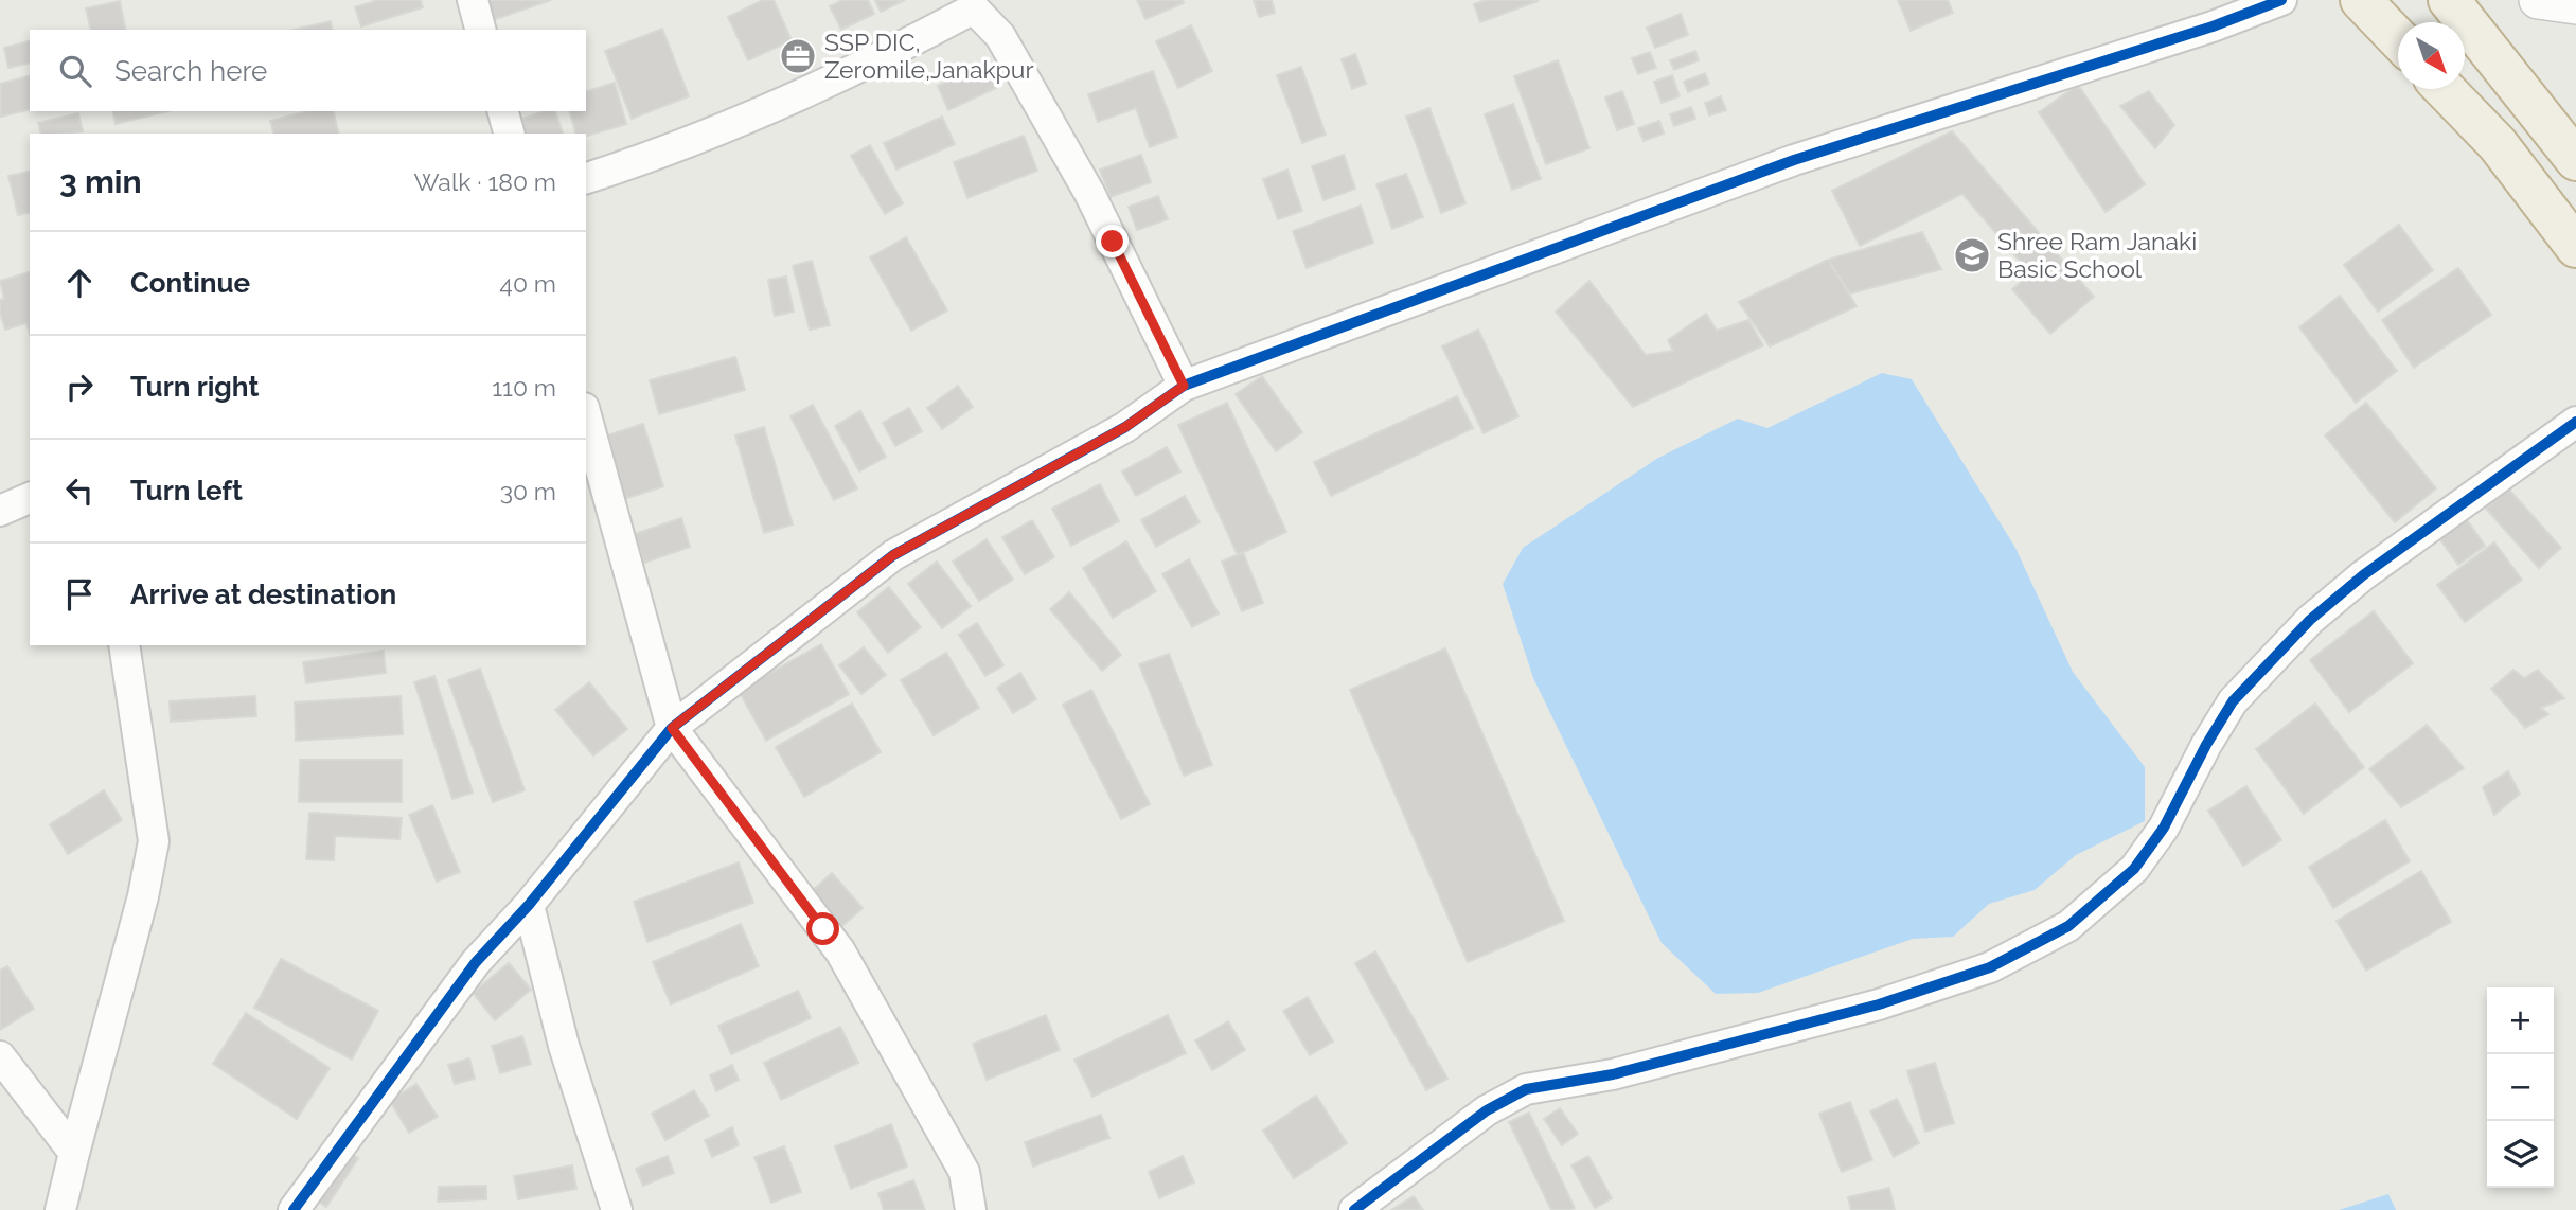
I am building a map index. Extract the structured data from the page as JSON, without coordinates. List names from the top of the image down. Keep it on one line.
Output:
{"places":{"office":["SSP DIC, Zeromile,Janakpur"],"school or university":["Shree Ram Janaki Basic School"]},"north":"bottom right","page":{"search":"Search here","heading":["3 min","Walk · 180 m"],"list":[["Continue","40 m"],["Turn right","110 m"],["Turn left","30 m"],"Arrive at destination"],"map_buttons":["+","−"]}}
